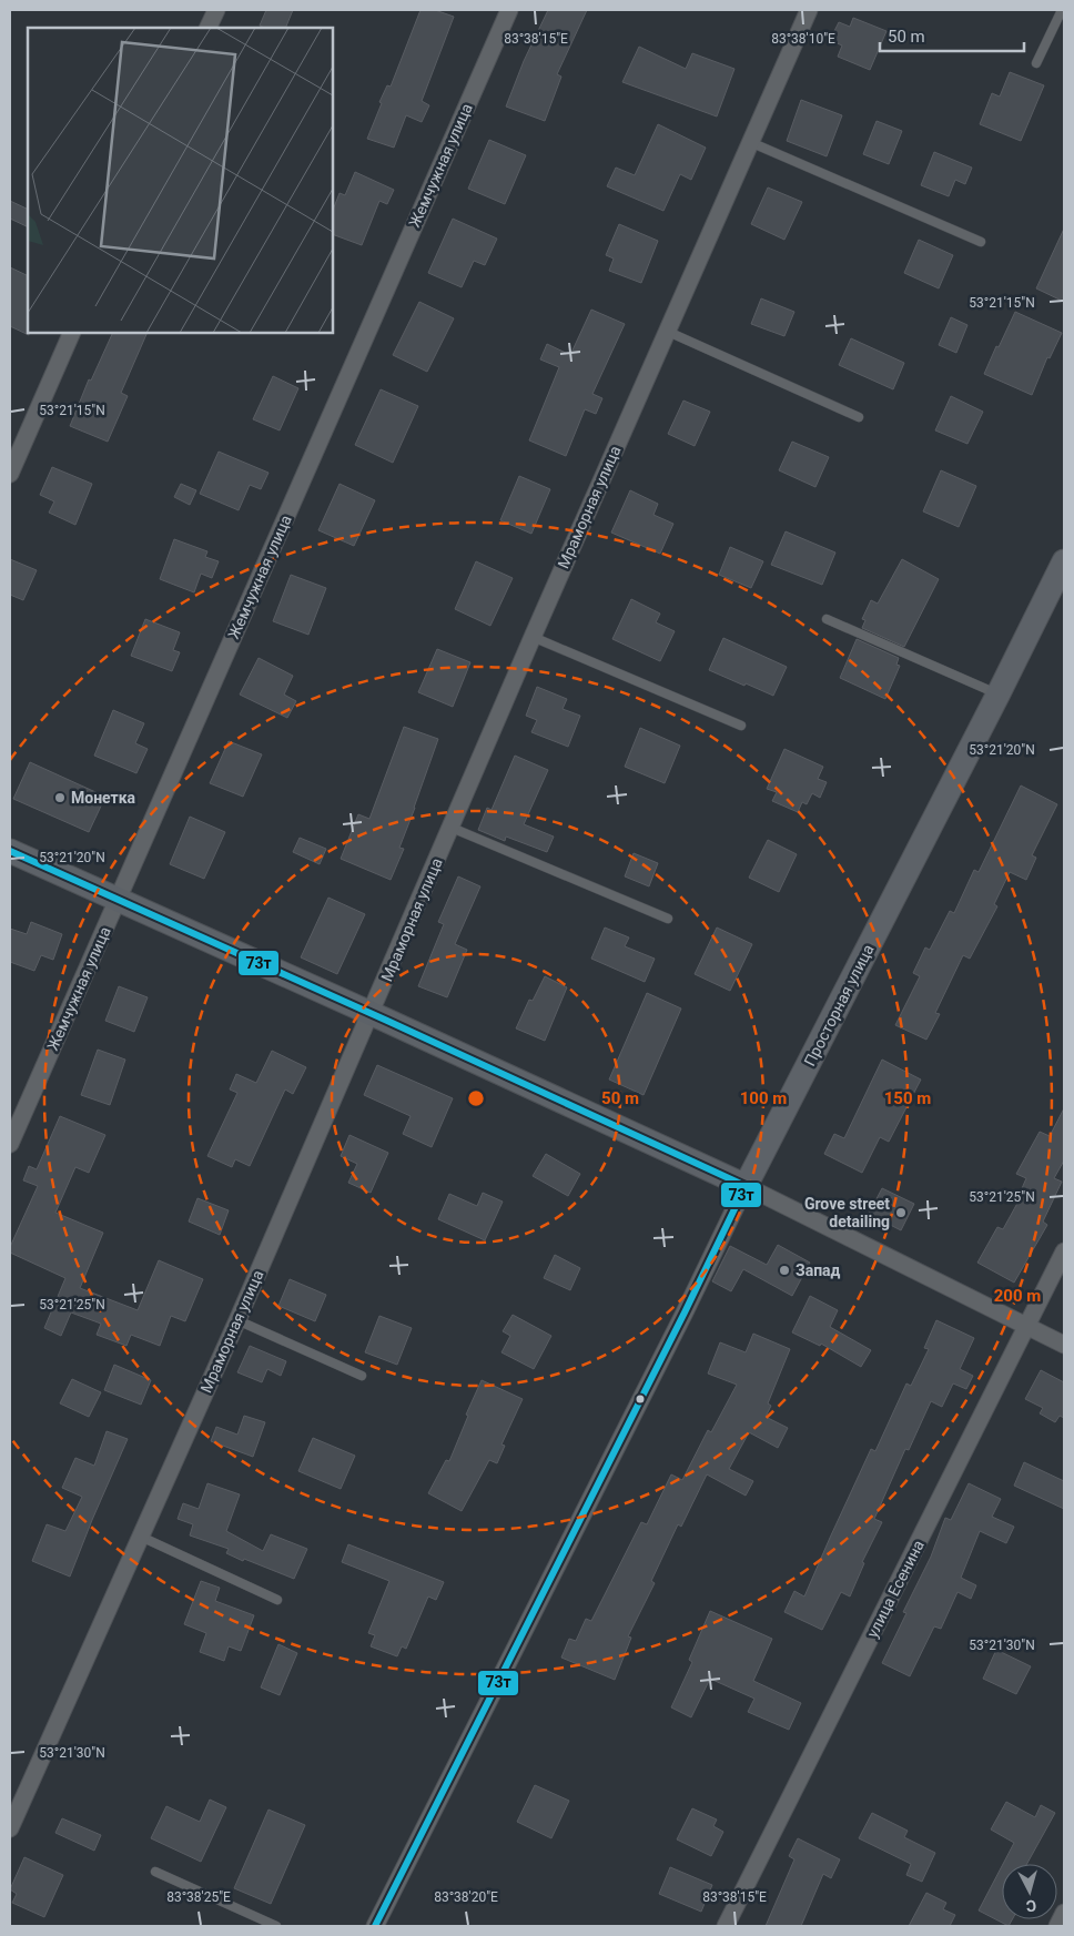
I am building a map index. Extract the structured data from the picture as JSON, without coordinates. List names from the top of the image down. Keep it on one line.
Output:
{"streets":{"street":["Жемчужная улица","Мраморная улица","Просторная улица","улица Есенина"]},"places":["Монетка","Grove street detailing","Запад"],"lines":["transit line 73т"],"scale_bar":"50 m","north":"bottom","coordinates":["83°38'15\"E","83°38'10\"E","53°21'15\"N","53°21'20\"N","53°21'25\"N","53°21'30\"N","83°38'25\"E","83°38'20\"E"],"rings":["50 m","100 m","150 m","200 m"]}
